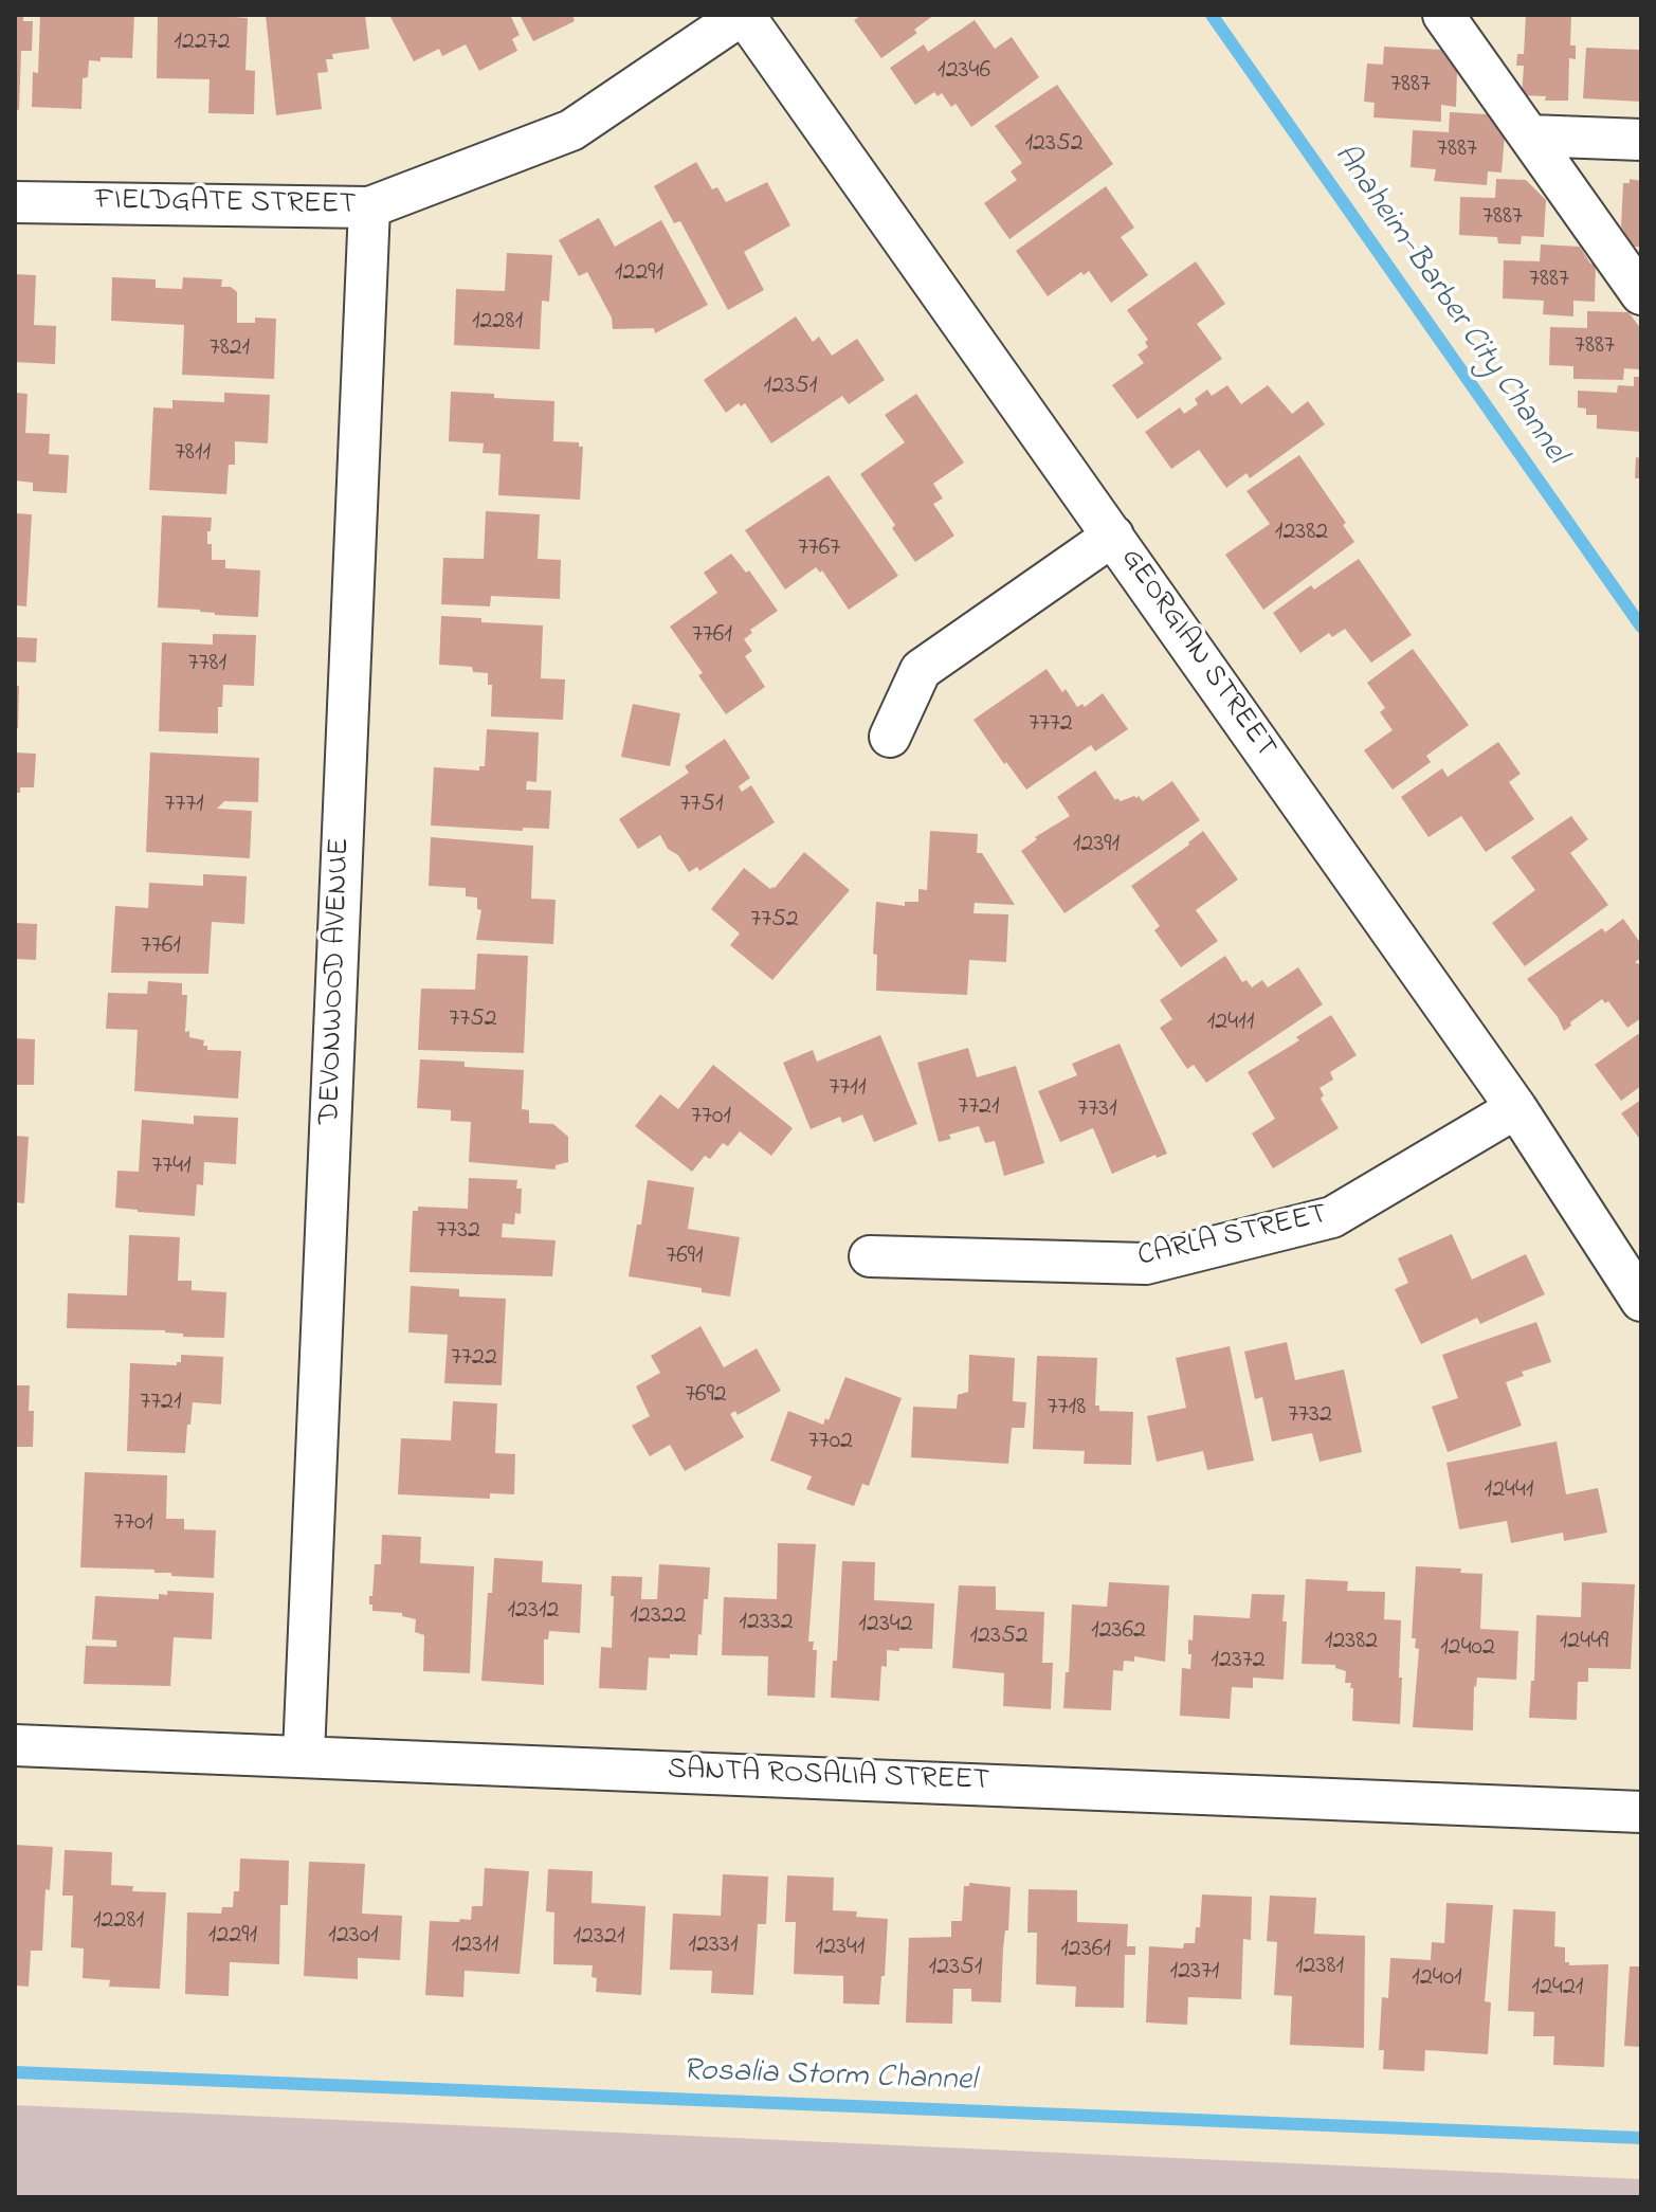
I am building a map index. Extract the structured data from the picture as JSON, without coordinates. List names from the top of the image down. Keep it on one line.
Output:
{"streets":{"street":["FIELDGATE STREET","GEORGIAN STREET","DEVONWOOD AVENUE","CARLA STREET","SANTA ROSALIA STREET"]},"crossings":[["FIELDGATE STREET","GEORGIAN STREET"],["FIELDGATE STREET","DEVONWOOD AVENUE"],["GEORGIAN STREET","CARLA STREET"],["DEVONWOOD AVENUE","SANTA ROSALIA STREET"]],"water":["Anaheim-Barber City Channel","Rosalia Storm Channel"],"house_numbers":["12272","12346","7887","12352","7887","7887","12291","7887","12281","7887","7821","12351","7811","12382","7767","7761","7781","7772","7771","7751","12391","7752","7761","7752","12411","7711","7721","7731","7701","7741","7732","7691","7722","7692","7721","7718","7732","7702","12441","7701","12312","12322","12332","12342","12362","12352","12382","12449","12402","12372","12281","12291","12301","12321","12311","12331","12341","12361","12381","12351","12371","12401","12421"]}
